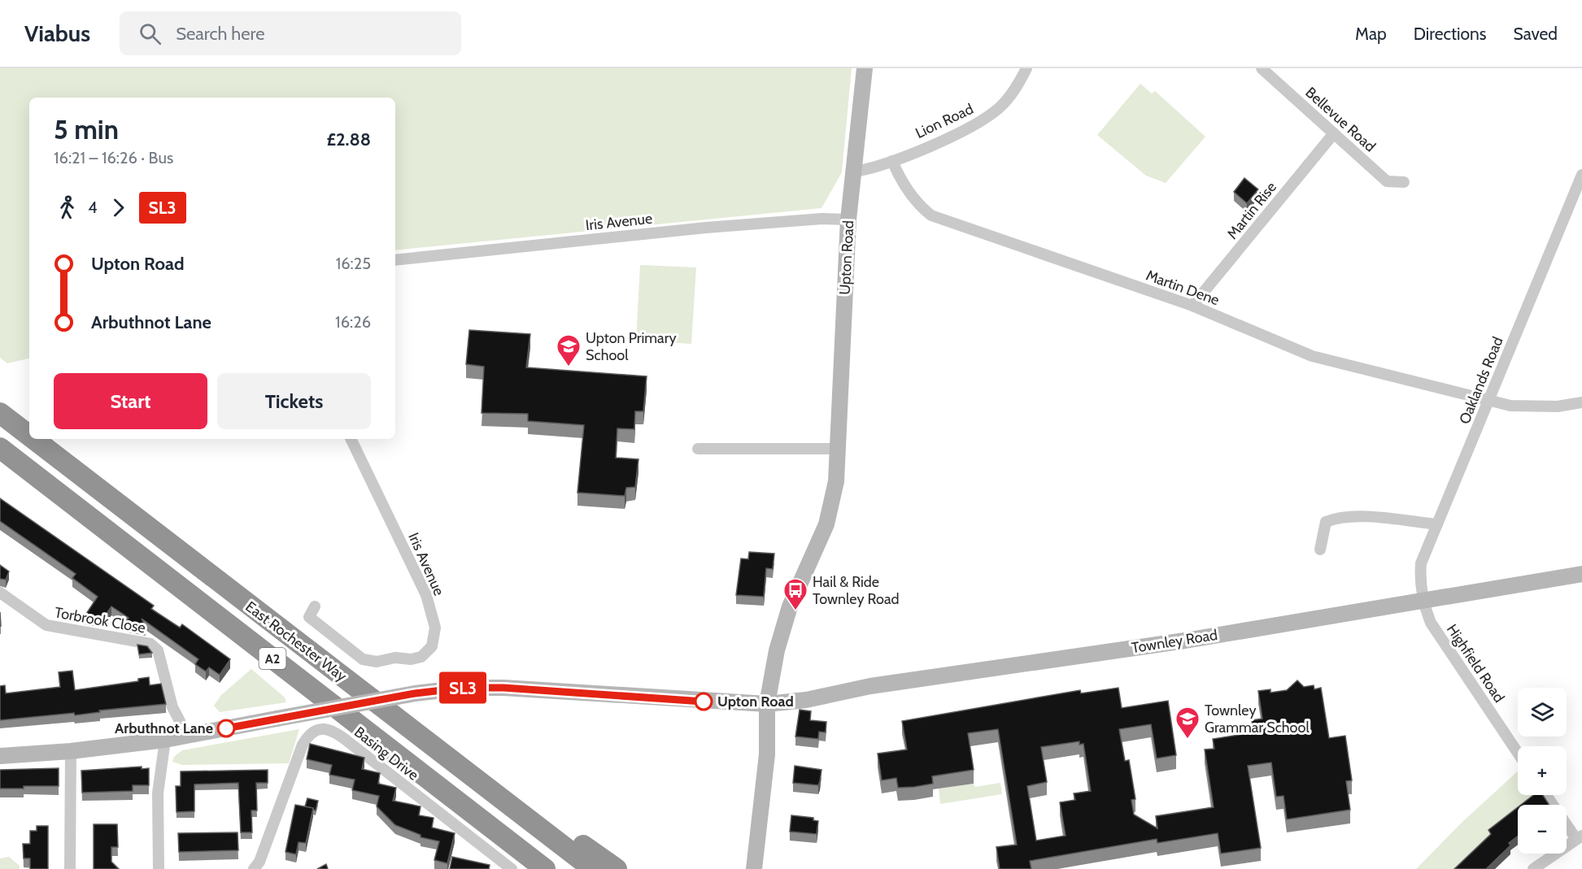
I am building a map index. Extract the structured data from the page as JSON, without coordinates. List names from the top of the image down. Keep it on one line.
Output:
{"streets":{"highway":["East Rochester Way","A2"],"street":["Bellevue Road","Lion Road","Martin Rise","Iris Avenue","Upton Road","Martin Dene","Oaklands Road","Torbrook Close","Townley Road","Highfield Road","Basing Drive"]},"crossings":[["Bellevue Road","Martin Rise"],["Lion Road","Upton Road"],["Lion Road","Martin Dene"],["Martin Rise","Martin Dene"],["Iris Avenue","Upton Road"],["Upton Road","Townley Road"],["Martin Dene","Oaklands Road"],["Oaklands Road","Townley Road"],["Oaklands Road","Highfield Road"],["East Rochester Way","A2"],["Townley Road","Highfield Road"]],"places":{"school or university":["Upton Primary School","Townley Grammar School"],"bus stop":["Hail & Ride Townley Road"],"other":["Upton Road","Arbuthnot Lane"]},"lines":["bus line SL3"],"page":{"header":"Viabus","search":"Search here","nav":["Map","Directions","Saved"],"on_map":"SL3","heading":["5 min","16:21 – 16:26 · Bus","£2.88"],"legs":["4","SL3"],"list":[{"name":"Upton Road","value":"16:25"},{"name":"Arbuthnot Lane","value":"16:26"}],"buttons":["Start","Tickets"],"map_buttons":["+","−"]}}
